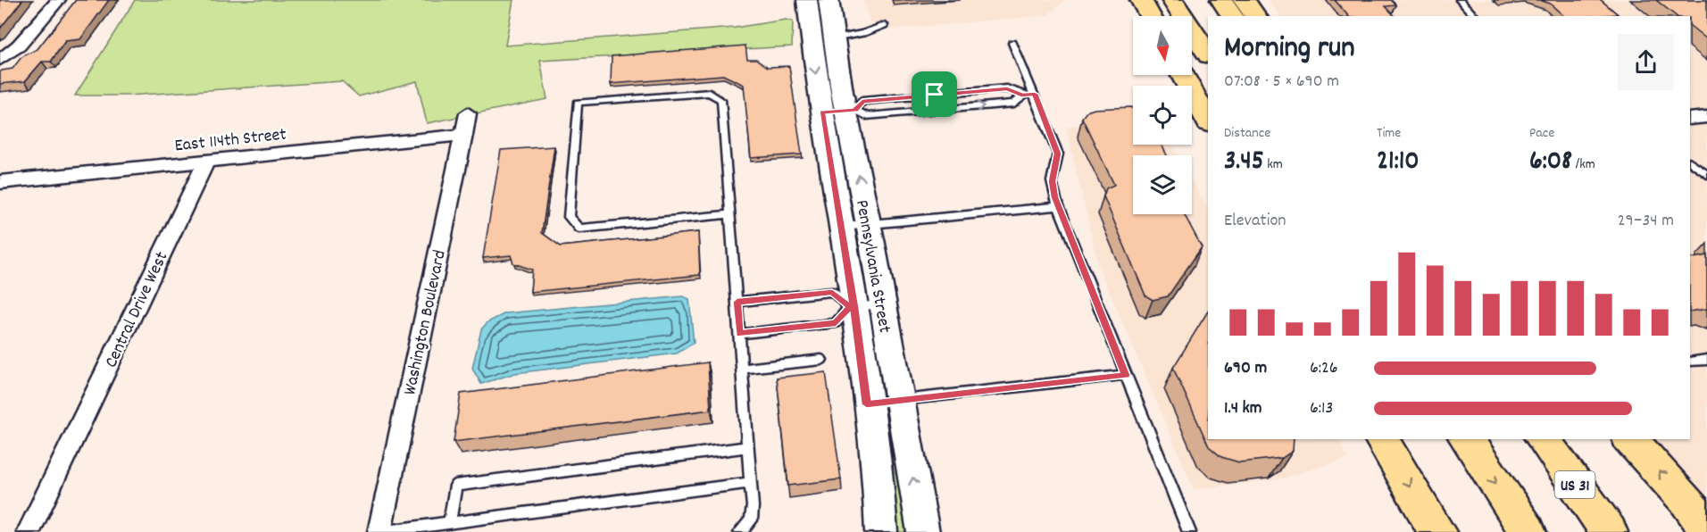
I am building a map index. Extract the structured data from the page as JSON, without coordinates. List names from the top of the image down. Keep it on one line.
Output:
{"streets":{"highway":["US 31"],"main road":["Pennsylvania Street"],"street":["East 114th Street","Central Drive West","Washington Boulevard"]},"crossings":[["East 114th Street","Central Drive West"],["East 114th Street","Washington Boulevard"]],"north":"bottom","page":{"heading":["Morning run","07:08 · 5 × 690 m"],"stats":[["Distance","3.45 km"],["Time","21:10"],["Pace","6:08 /km"]],"chart":["Elevation","29–34 m"],"list":[{"name":"690 m","note":"6:26"},{"name":"1.4 km","note":"6:13"}]}}
